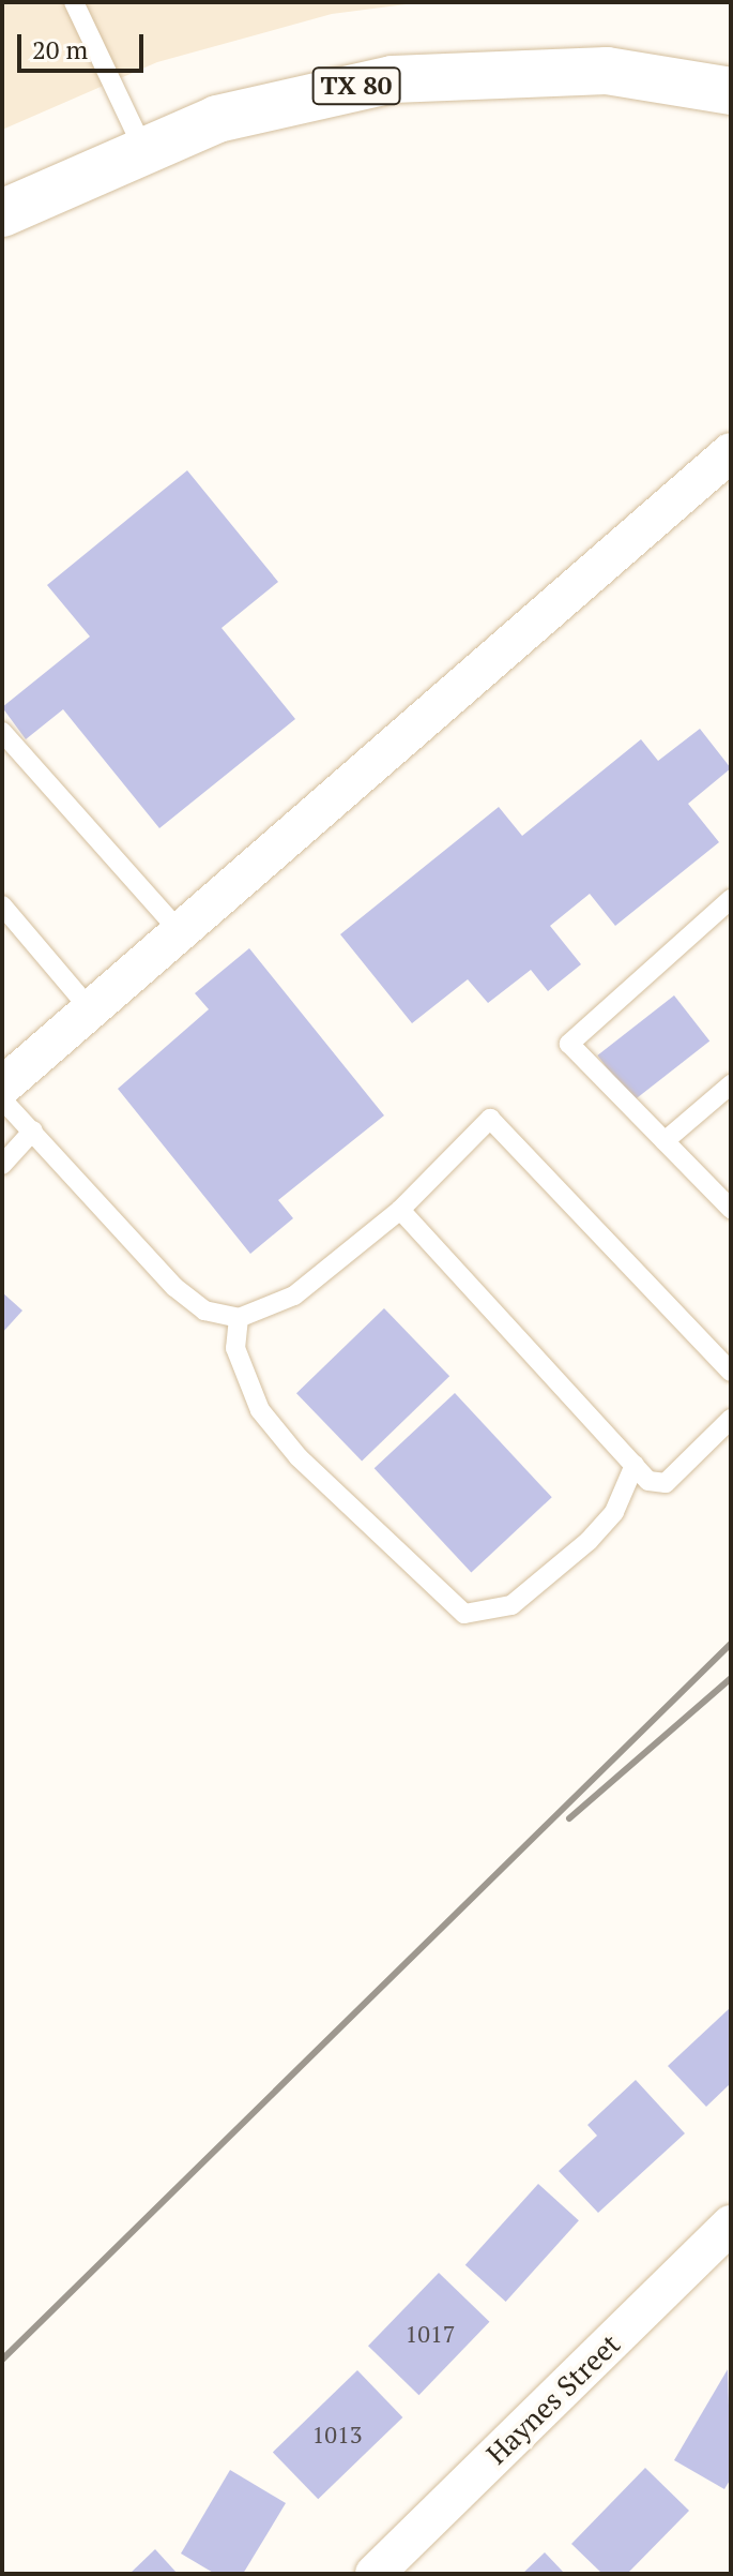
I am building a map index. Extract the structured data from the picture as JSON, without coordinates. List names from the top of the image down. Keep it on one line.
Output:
{"streets":{"main road":["TX 80"],"street":["Haynes Street"]},"house_numbers":["1017","1013"],"scale_bar":"20 m"}
